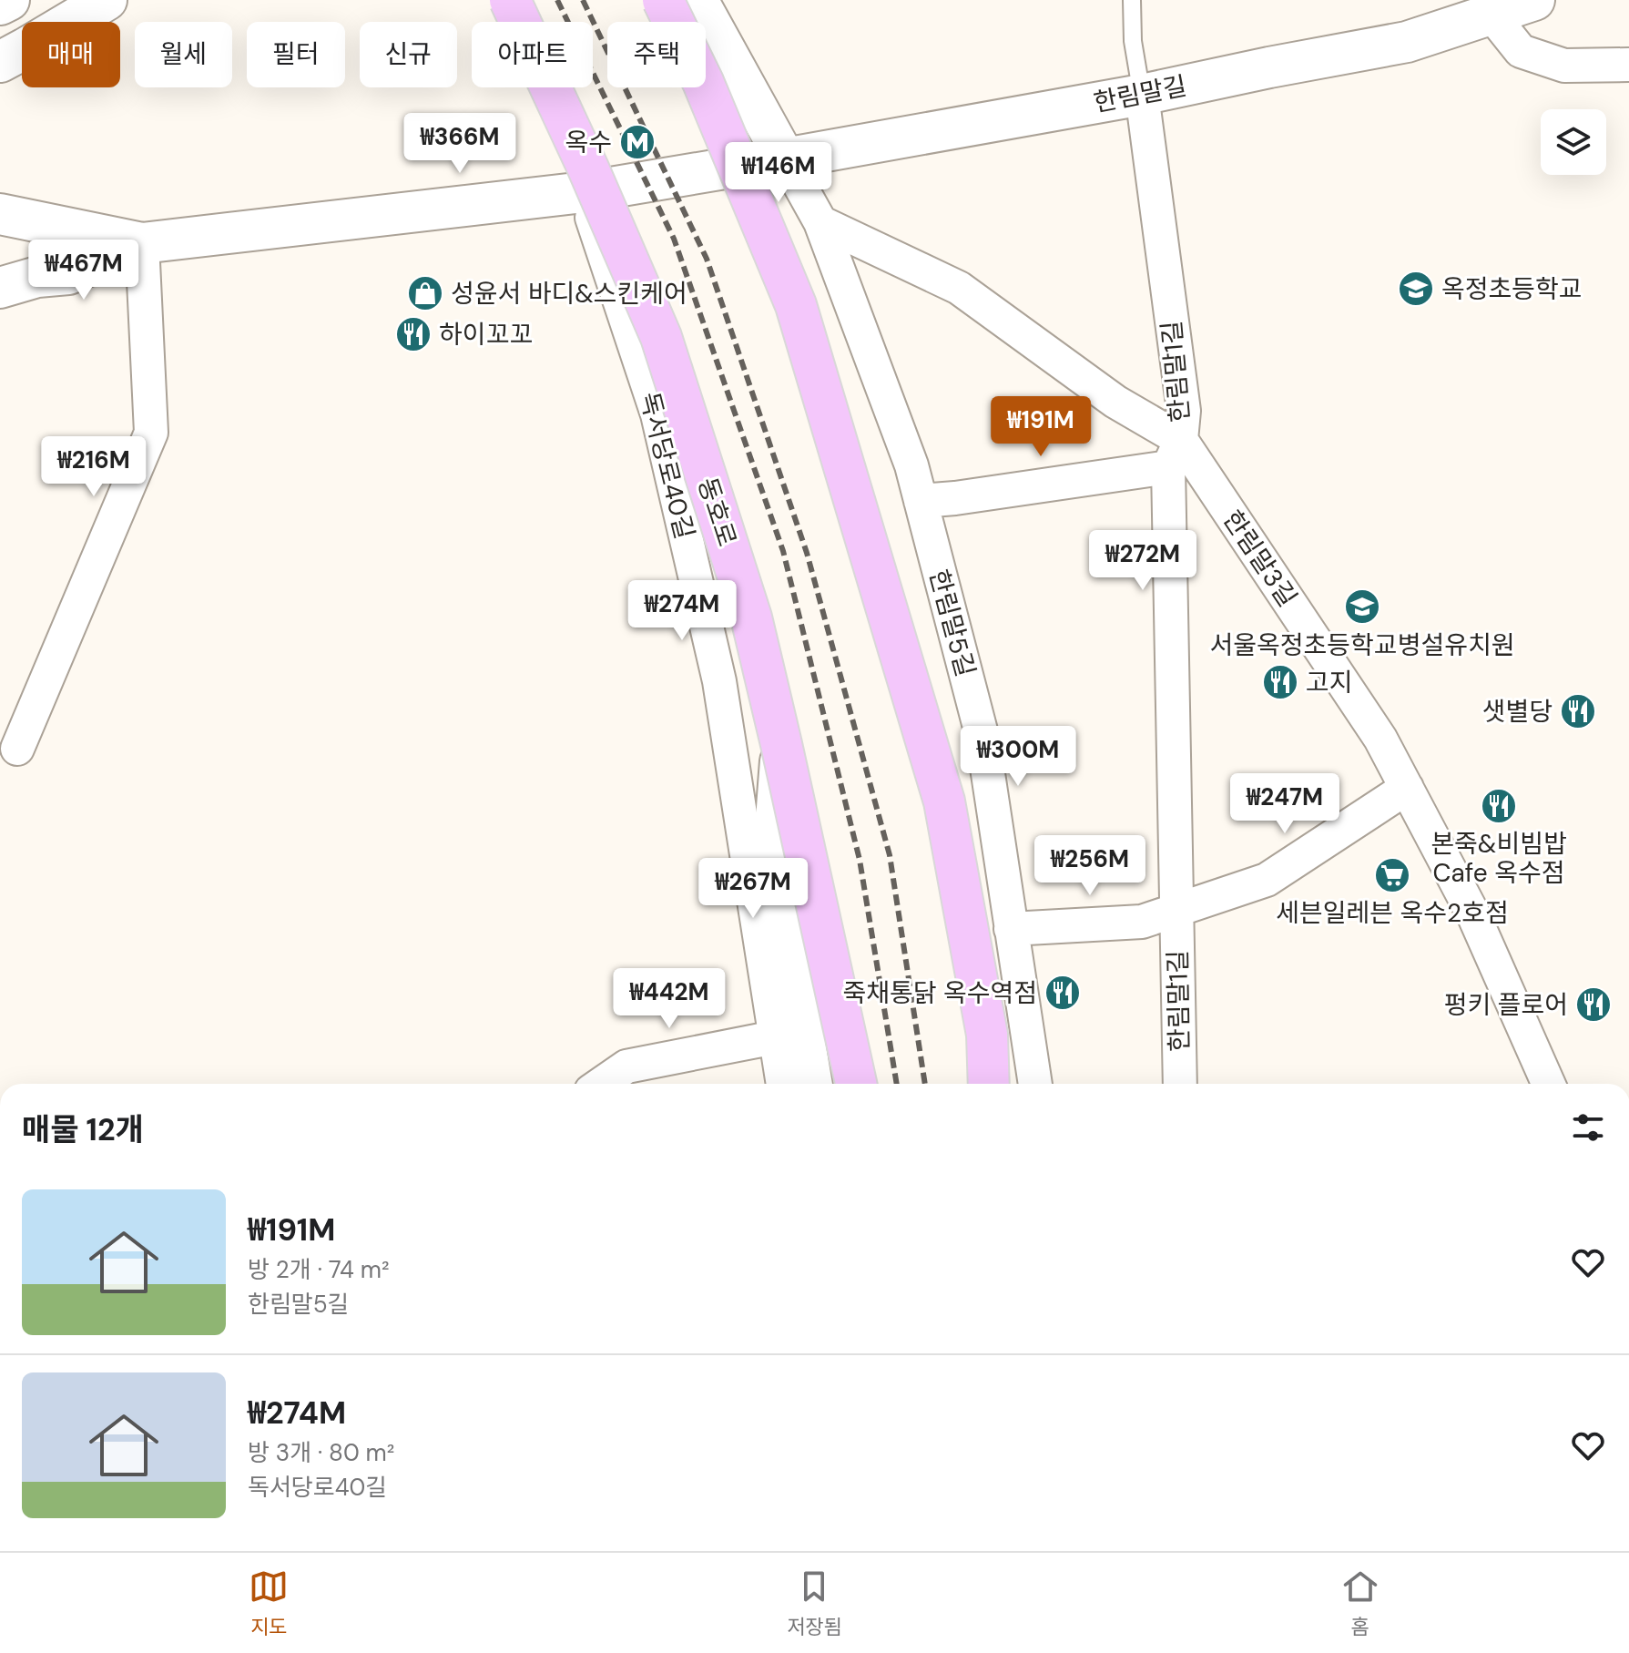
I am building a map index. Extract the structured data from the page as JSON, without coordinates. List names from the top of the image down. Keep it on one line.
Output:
{"streets":{"main road":["한림말길","동호로"],"street":["한림말1길","독서당로40길","한림말3길","한림말5길"]},"crossings":[["한림말길","한림말1길"],["한림말길","독서당로40길"],["한림말길","한림말5길"],["한림말1길","한림말3길"],["한림말3길","한림말5길"]],"places":{"metro station":["옥수"],"school or university":["옥정초등학교","서울옥정초등학교병설유치원"],"shop":["성윤서 바디&스킨케어"],"restaurant":["하이꼬꼬","고지","샛별당","본죽&비빔밥 Cafe 옥수점","죽채통닭 옥수역점","펑키 플로어"],"supermarket":["세븐일레븐 옥수2호점"]},"page":{"chip":["매매","월세","필터","신규","아파트","주택"],"price":["₩366M","₩146M","₩467M","₩191M","₩216M","₩272M","₩274M","₩300M","₩247M","₩256M","₩267M","₩442M"],"heading":"매물 12개","list":[{"name":"₩191M","note":"방 2개 · 74 m² · 한림말5길"},{"name":"₩274M","note":"방 3개 · 80 m² · 독서당로40길"}],"tabs":["지도","저장됨","홈"]}}
